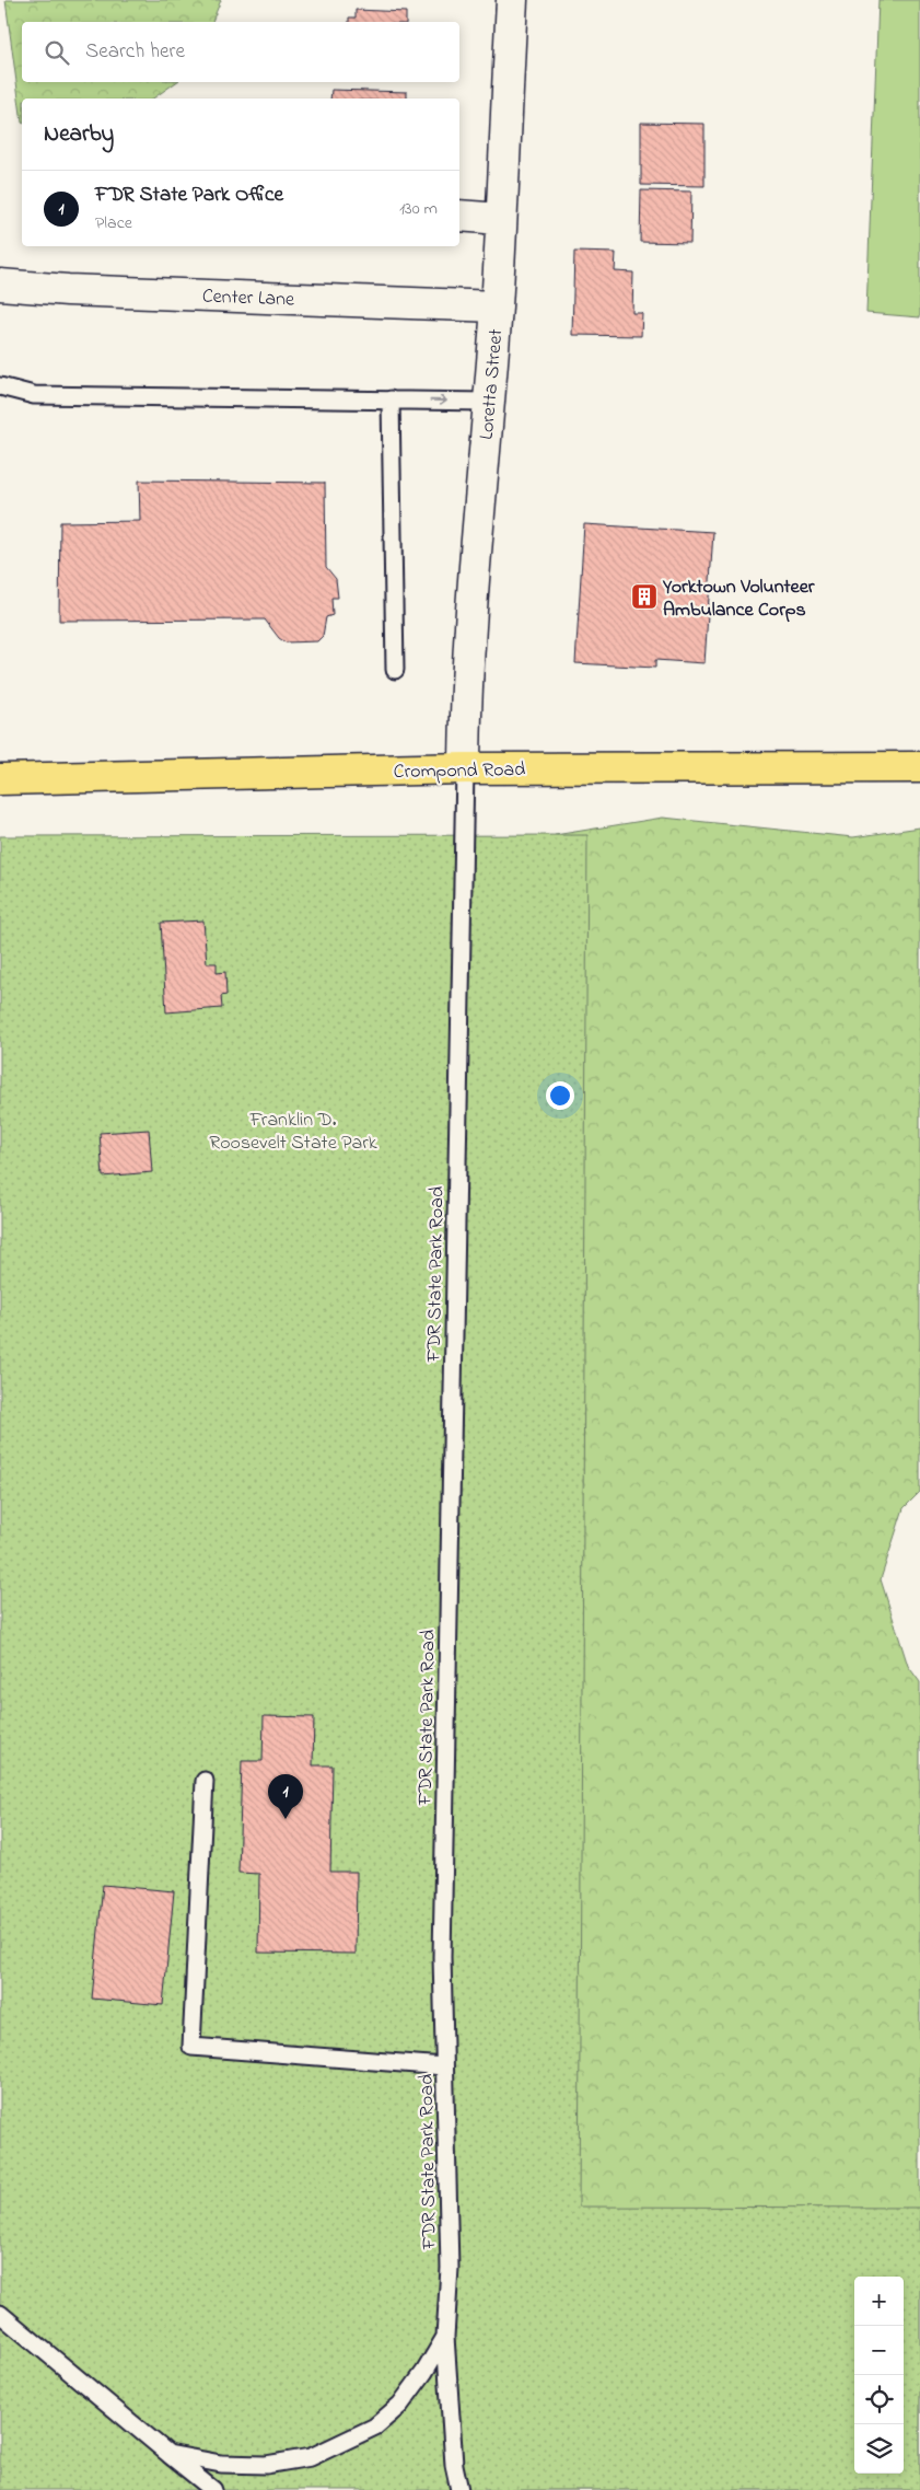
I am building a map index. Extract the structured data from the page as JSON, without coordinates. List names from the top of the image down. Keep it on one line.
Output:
{"streets":{"highway":["Crompond Road"],"street":["Center Lane","Loretta Street"],"lane":["FDR State Park Road"]},"crossings":[["Center Lane","Loretta Street"],["Loretta Street","Crompond Road"],["Loretta Street","FDR State Park Road"],["Crompond Road","FDR State Park Road"]],"parks":["Franklin D. Roosevelt State Park"],"places":{"building":["Yorktown Volunteer Ambulance Corps"]},"page":{"search":"Search here","heading":"Nearby","list":[{"mark":"1","name":"FDR State Park Office","note":"Place","value":"130 m"}],"pins":"1","map_buttons":["+","−"]}}
